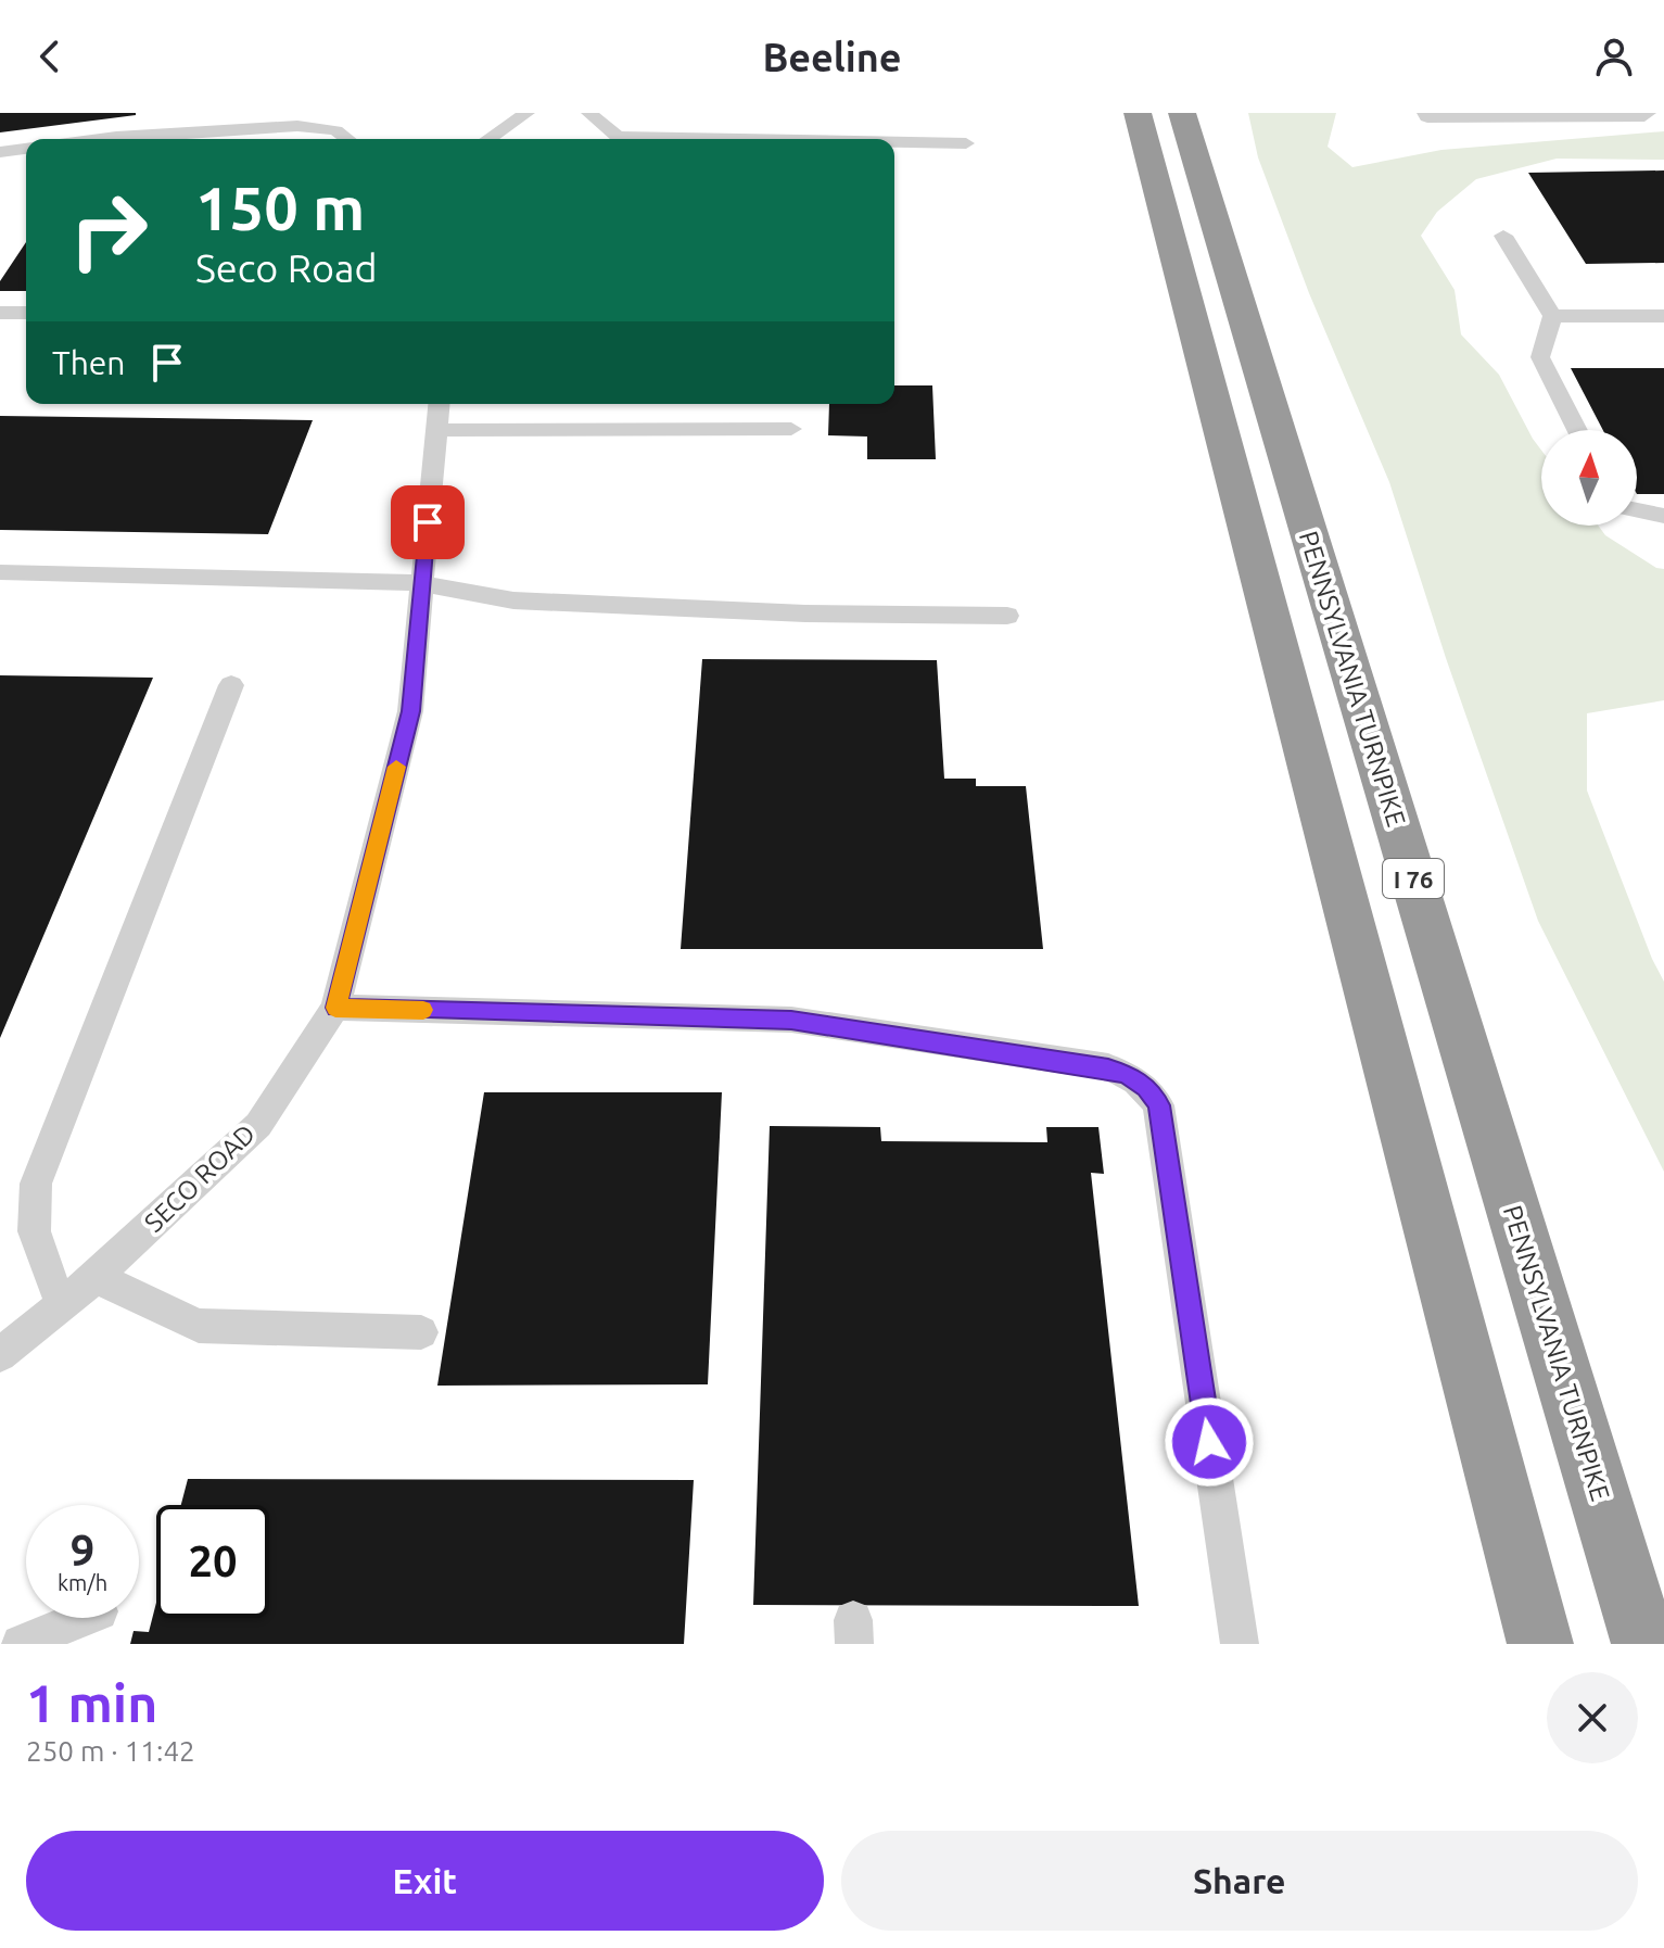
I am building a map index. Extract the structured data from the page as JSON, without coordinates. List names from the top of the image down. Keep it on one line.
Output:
{"streets":{"highway":["PENNSYLVANIA TURNPIKE","I 76"],"lane":["SECO ROAD"]},"north":"top","page":{"header":"Beeline","turn":["150 m","Seco Road"],"then":"Then","speed":"9 km/h","limit":"20","heading":["1 min","250 m · 11:42"],"buttons":["Exit","Share"]}}
